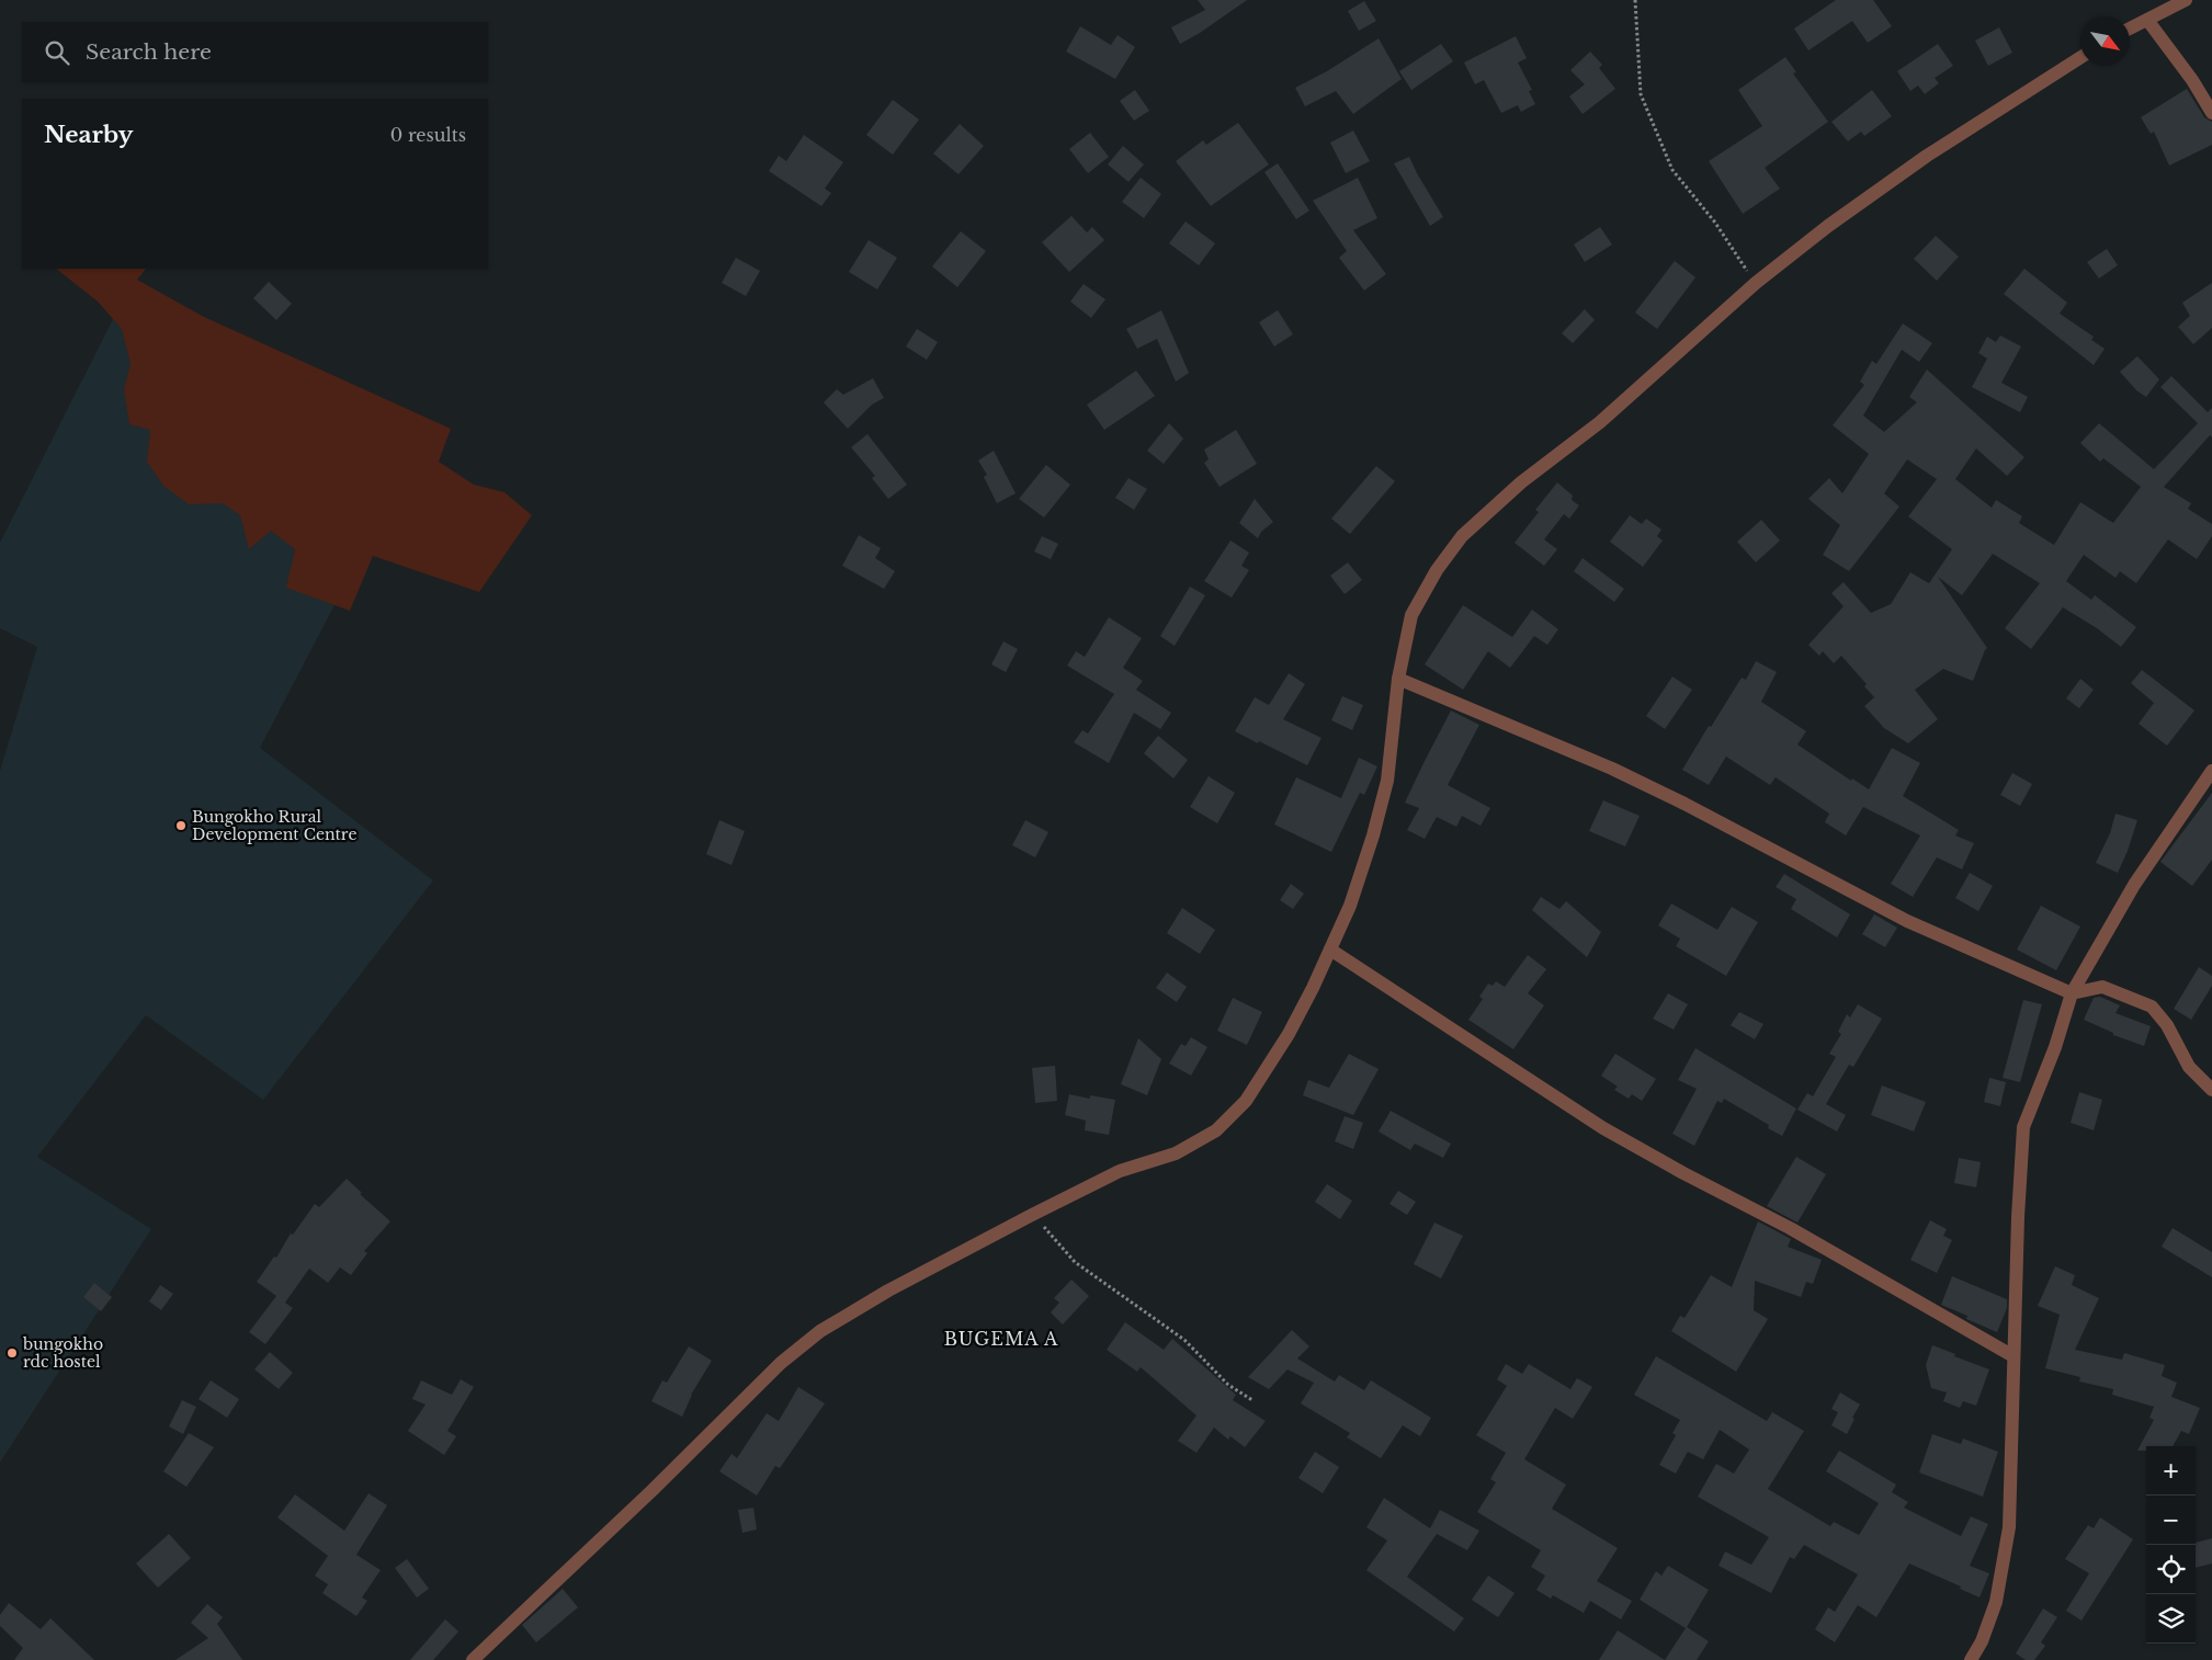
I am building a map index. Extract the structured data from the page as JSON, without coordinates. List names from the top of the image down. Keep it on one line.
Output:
{"districts":["BUGEMA A"],"places":["Bungokho Rural Development Centre","bungokho rdc hostel"],"north":"bottom right","page":{"search":"Search here","heading":["Nearby","0 results"],"map_buttons":["+","−"]}}
